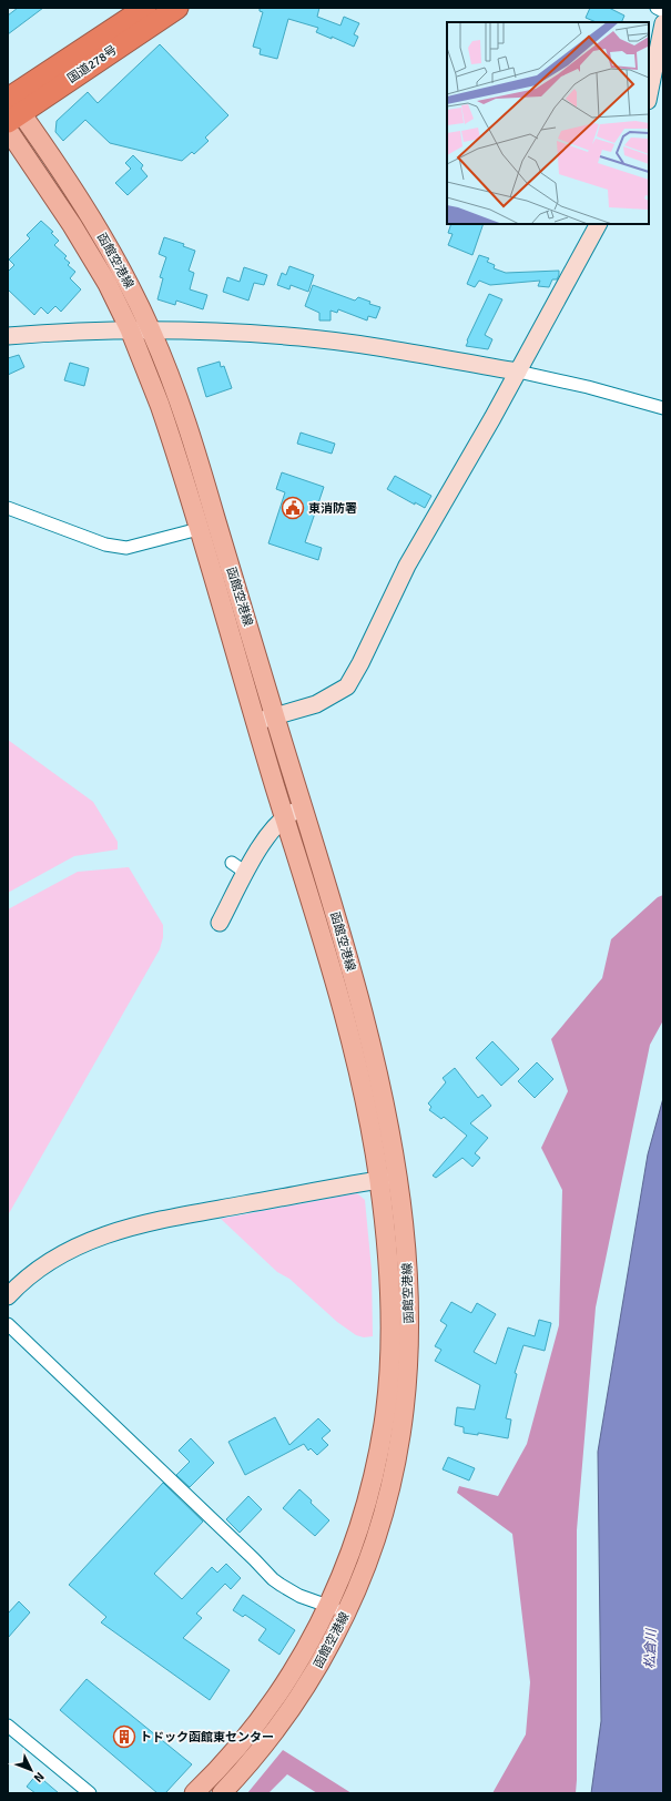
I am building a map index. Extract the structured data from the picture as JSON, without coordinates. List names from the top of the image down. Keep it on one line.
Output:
{"streets":{"highway":["国道278号"],"main road":["函館空港線"]},"crossings":[["国道278号","函館空港線"]],"water":["松倉川"],"places":{"public building":["東消防署"],"building":["トドック函館東センター"]},"north":"bottom right"}
